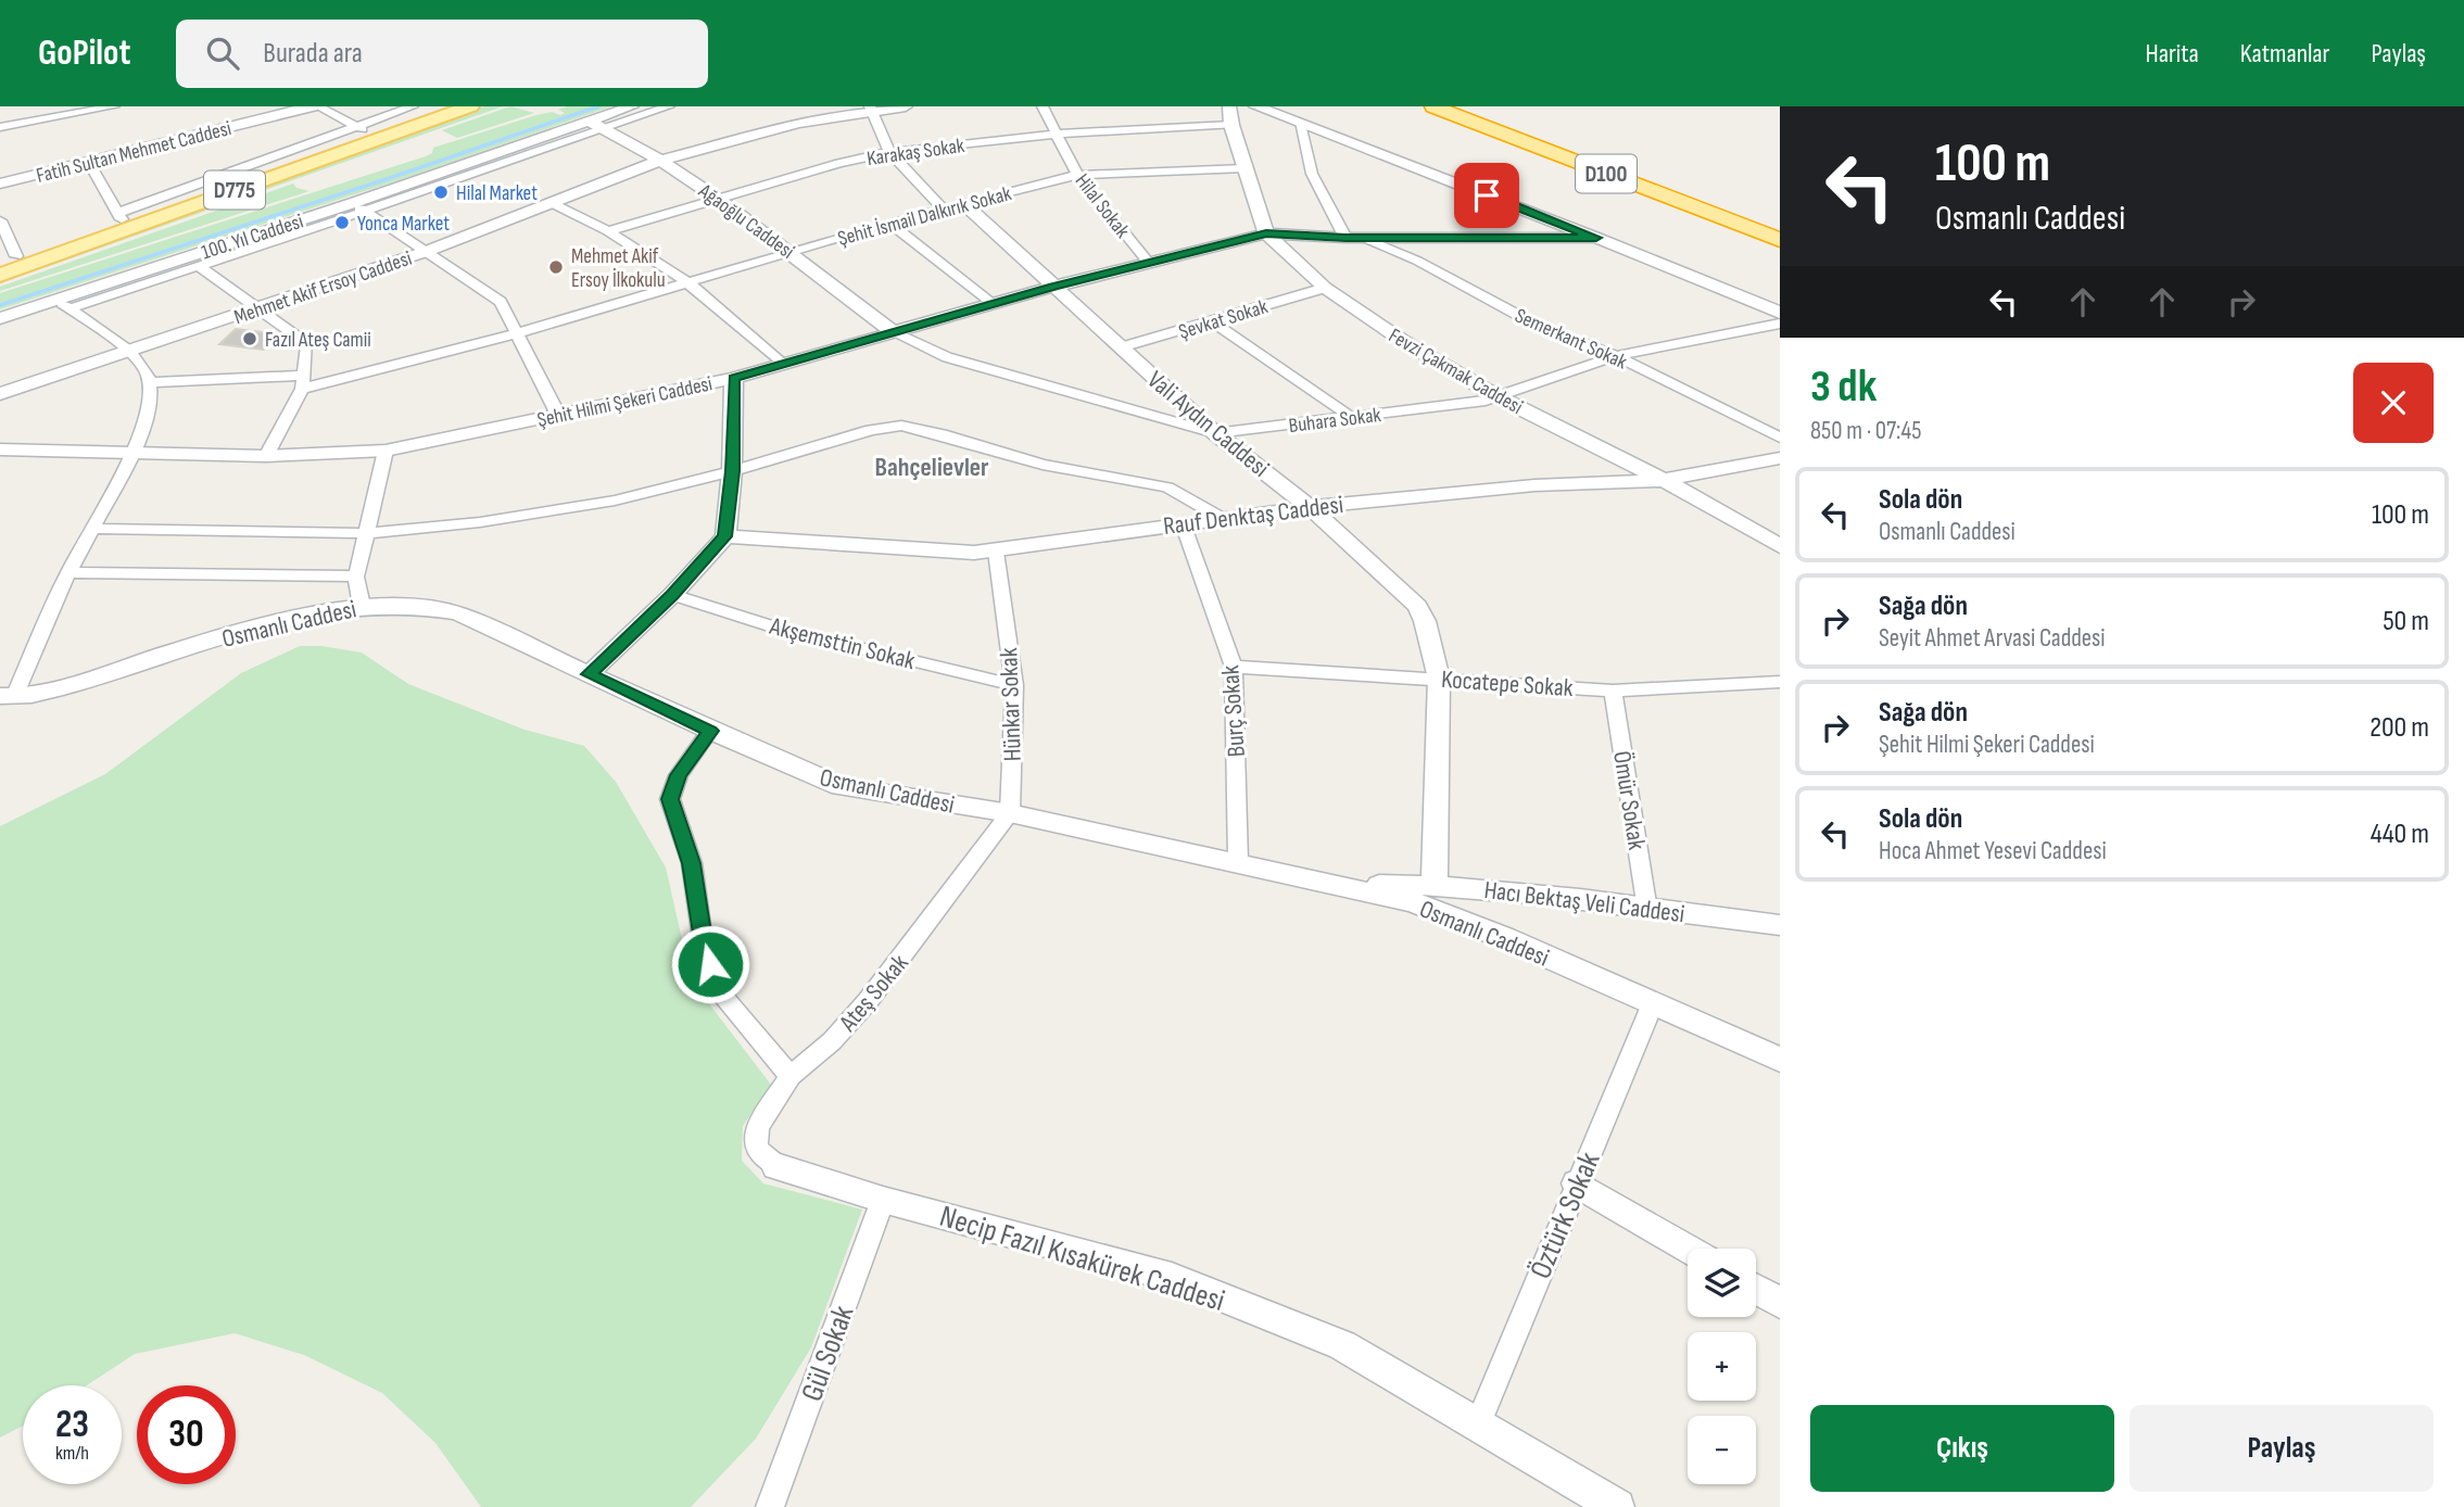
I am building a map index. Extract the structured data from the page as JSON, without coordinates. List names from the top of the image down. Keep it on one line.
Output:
{"streets":{"highway":["D100"],"main road":["D775"],"street":["Fatih Sultan Mehmet Caddesi","Karakaş Sokak","Hilal Sokak","Şehit İsmail Dalkırık Sokak","Ağaoğlu Caddesi","100. Yıl Caddesi","Mehmet Akif Ersoy Caddesi","Şevkat Sokak","Semerkant Sokak","Fevzi Çakmak Caddesi","Şehit Hilmi Şekeri Caddesi","Buhara Sokak","Vali Aydın Caddesi","Rauf Denktaş Caddesi","Osmanlı Caddesi","Akşemsttin Sokak","Kocatepe Sokak","Hünkar Sokak","Burç Sokak","Ömür Sokak","Hacı Bektaş Veli Caddesi","Ateş Sokak","Öztürk Sokak","Necip Fazıl Kısakürek Caddesi","Gül Sokak"]},"crossings":[["Karakaş Sokak","Hilal Sokak"],["Karakaş Sokak","Ağaoğlu Caddesi"],["Karakaş Sokak","Fevzi Çakmak Caddesi"],["Hilal Sokak","Şehit İsmail Dalkırık Sokak"],["Hilal Sokak","Şehit Hilmi Şekeri Caddesi"],["Şehit İsmail Dalkırık Sokak","Ağaoğlu Caddesi"],["Şehit İsmail Dalkırık Sokak","Fevzi Çakmak Caddesi"],["Şehit İsmail Dalkırık Sokak","Vali Aydın Caddesi"],["Ağaoğlu Caddesi","100. Yıl Caddesi"],["Ağaoğlu Caddesi","Mehmet Akif Ersoy Caddesi"],["Ağaoğlu Caddesi","Şehit Hilmi Şekeri Caddesi"],["Ağaoğlu Caddesi","Buhara Sokak"],["Şevkat Sokak","Fevzi Çakmak Caddesi"],["Şevkat Sokak","Vali Aydın Caddesi"],["Semerkant Sokak","Şehit Hilmi Şekeri Caddesi"],["Semerkant Sokak","Buhara Sokak"],["Fevzi Çakmak Caddesi","Şehit Hilmi Şekeri Caddesi"],["Fevzi Çakmak Caddesi","Buhara Sokak"],["Fevzi Çakmak Caddesi","Rauf Denktaş Caddesi"],["Şehit Hilmi Şekeri Caddesi","Buhara Sokak"],["Şehit Hilmi Şekeri Caddesi","Vali Aydın Caddesi"],["Buhara Sokak","Vali Aydın Caddesi"],["Vali Aydın Caddesi","Rauf Denktaş Caddesi"],["Vali Aydın Caddesi","Kocatepe Sokak"],["Vali Aydın Caddesi","Hacı Bektaş Veli Caddesi"],["Rauf Denktaş Caddesi","Hünkar Sokak"],["Rauf Denktaş Caddesi","Burç Sokak"],["Osmanlı Caddesi","Hünkar Sokak"],["Osmanlı Caddesi","Burç Sokak"],["Osmanlı Caddesi","Hacı Bektaş Veli Caddesi"],["Osmanlı Caddesi","Ateş Sokak"],["Osmanlı Caddesi","Öztürk Sokak"],["Akşemsttin Sokak","Hünkar Sokak"],["Kocatepe Sokak","Burç Sokak"],["Kocatepe Sokak","Ömür Sokak"],["Hünkar Sokak","Ateş Sokak"],["Ömür Sokak","Hacı Bektaş Veli Caddesi"],["Ateş Sokak","Necip Fazıl Kısakürek Caddesi"],["Öztürk Sokak","Necip Fazıl Kısakürek Caddesi"],["Necip Fazıl Kısakürek Caddesi","Gül Sokak"]],"districts":["Bahçelievler"],"places":["Hilal Market","Yonca Market","Mehmet Akif Ersoy İlkokulu","Fazıl Ateş Camii"],"page":{"header":"GoPilot","search":"Burada ara","nav":["Harita","Katmanlar","Paylaş"],"turn":["100 m","Osmanlı Caddesi"],"heading":["3 dk","850 m · 07:45"],"list":[{"name":"Sola dön","note":"Osmanlı Caddesi","value":"100 m"},{"name":"Sağa dön","note":"Seyit Ahmet Arvasi Caddesi","value":"50 m"},{"name":"Sağa dön","note":"Şehit Hilmi Şekeri Caddesi","value":"200 m"},{"name":"Sola dön","note":"Hoca Ahmet Yesevi Caddesi","value":"440 m"}],"map_buttons":["+","−"],"speed":"23 km/h","limit":"30","buttons":["Çıkış","Paylaş"]}}
